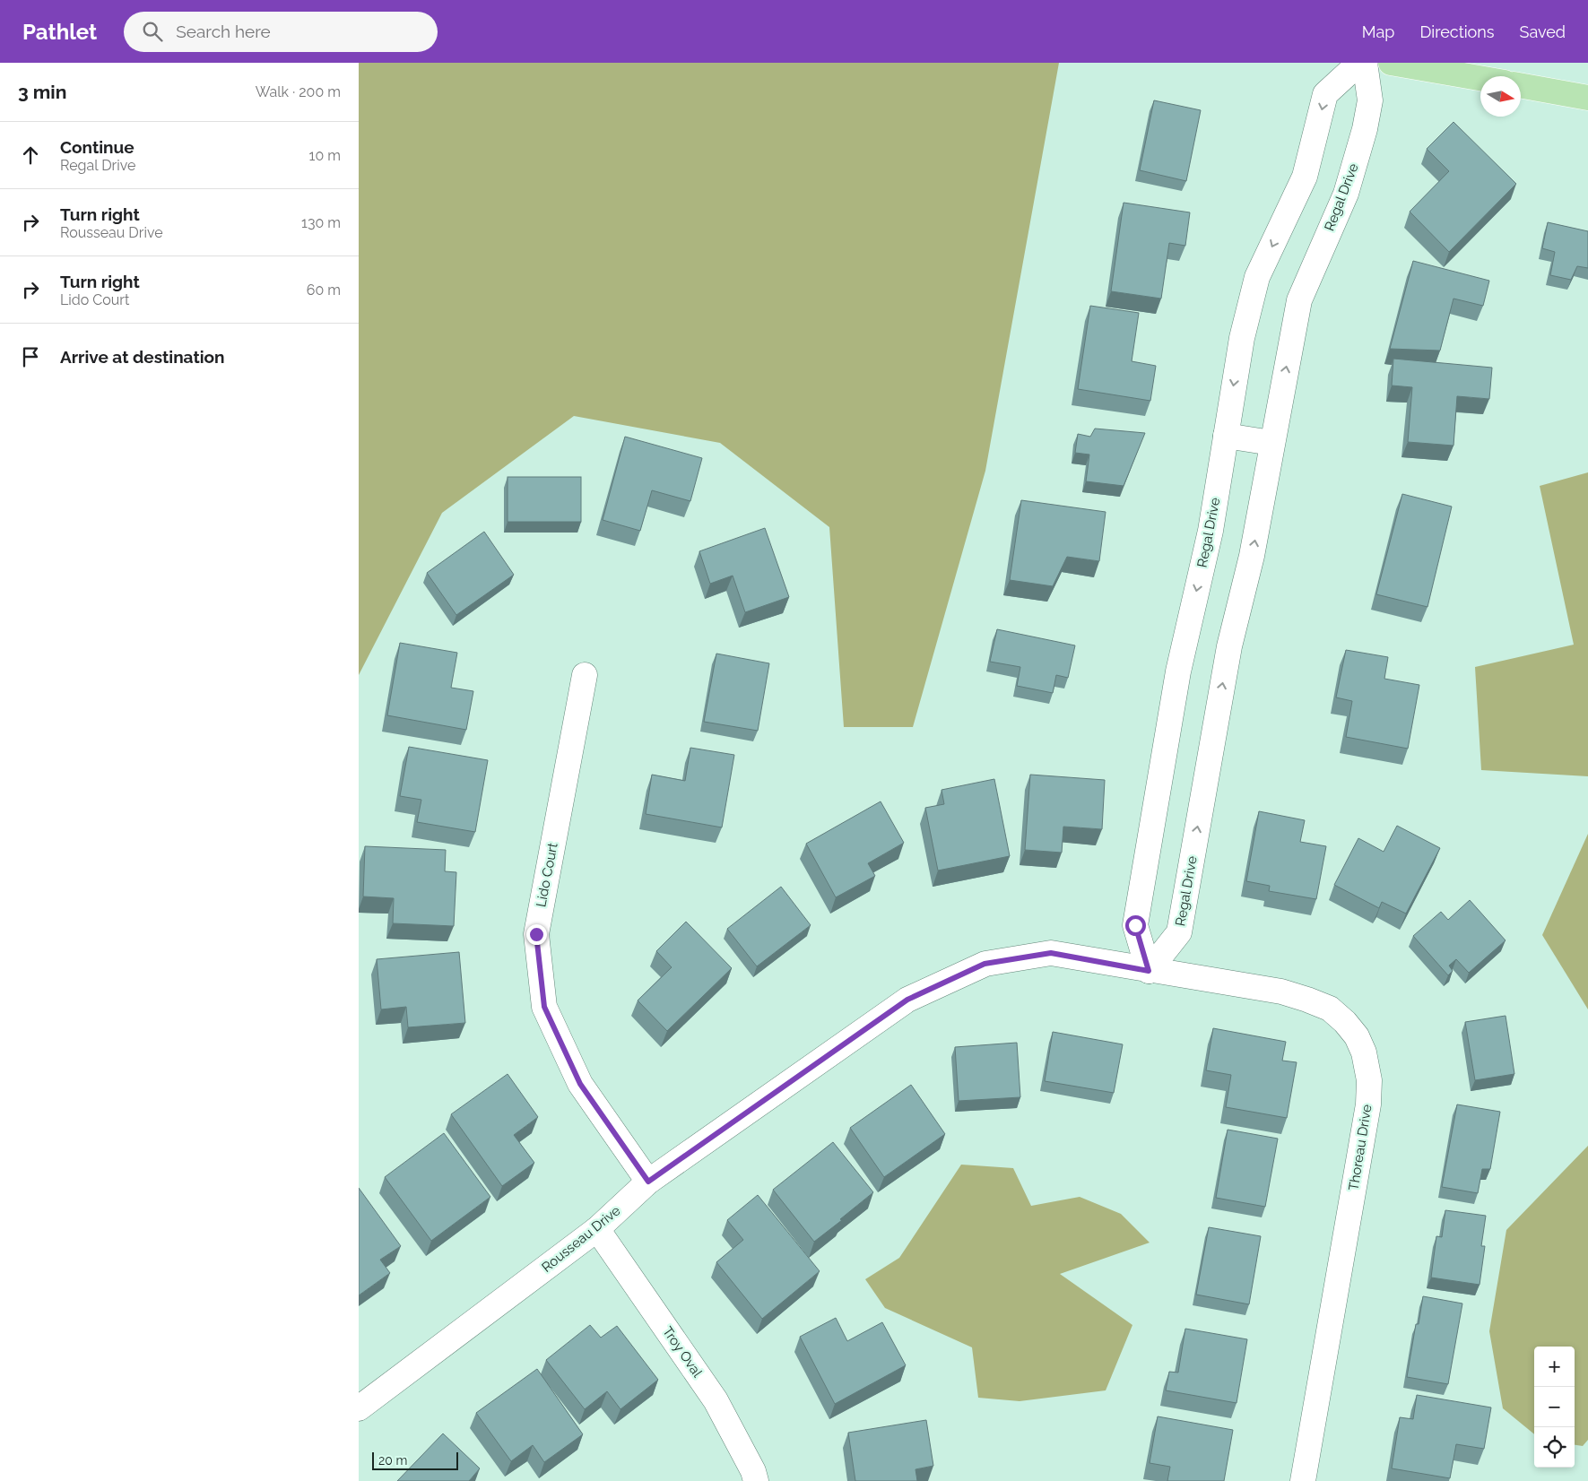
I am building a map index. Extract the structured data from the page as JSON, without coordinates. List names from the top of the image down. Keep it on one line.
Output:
{"streets":{"street":["Regal Drive","Lido Court","Thoreau Drive","Rousseau Drive","Troy Oval"]},"crossings":[["Regal Drive","Thoreau Drive"],["Regal Drive","Rousseau Drive"],["Lido Court","Rousseau Drive"],["Thoreau Drive","Rousseau Drive"],["Rousseau Drive","Troy Oval"]],"scale_bar":"20 m","north":"right","page":{"header":"Pathlet","search":"Search here","nav":["Map","Directions","Saved"],"heading":["3 min","Walk · 200 m"],"list":[["Continue","Regal Drive","10 m"],["Turn right","Rousseau Drive","130 m"],["Turn right","Lido Court","60 m"],"Arrive at destination"],"map_buttons":["+","−"],"scale":"20 m"}}
